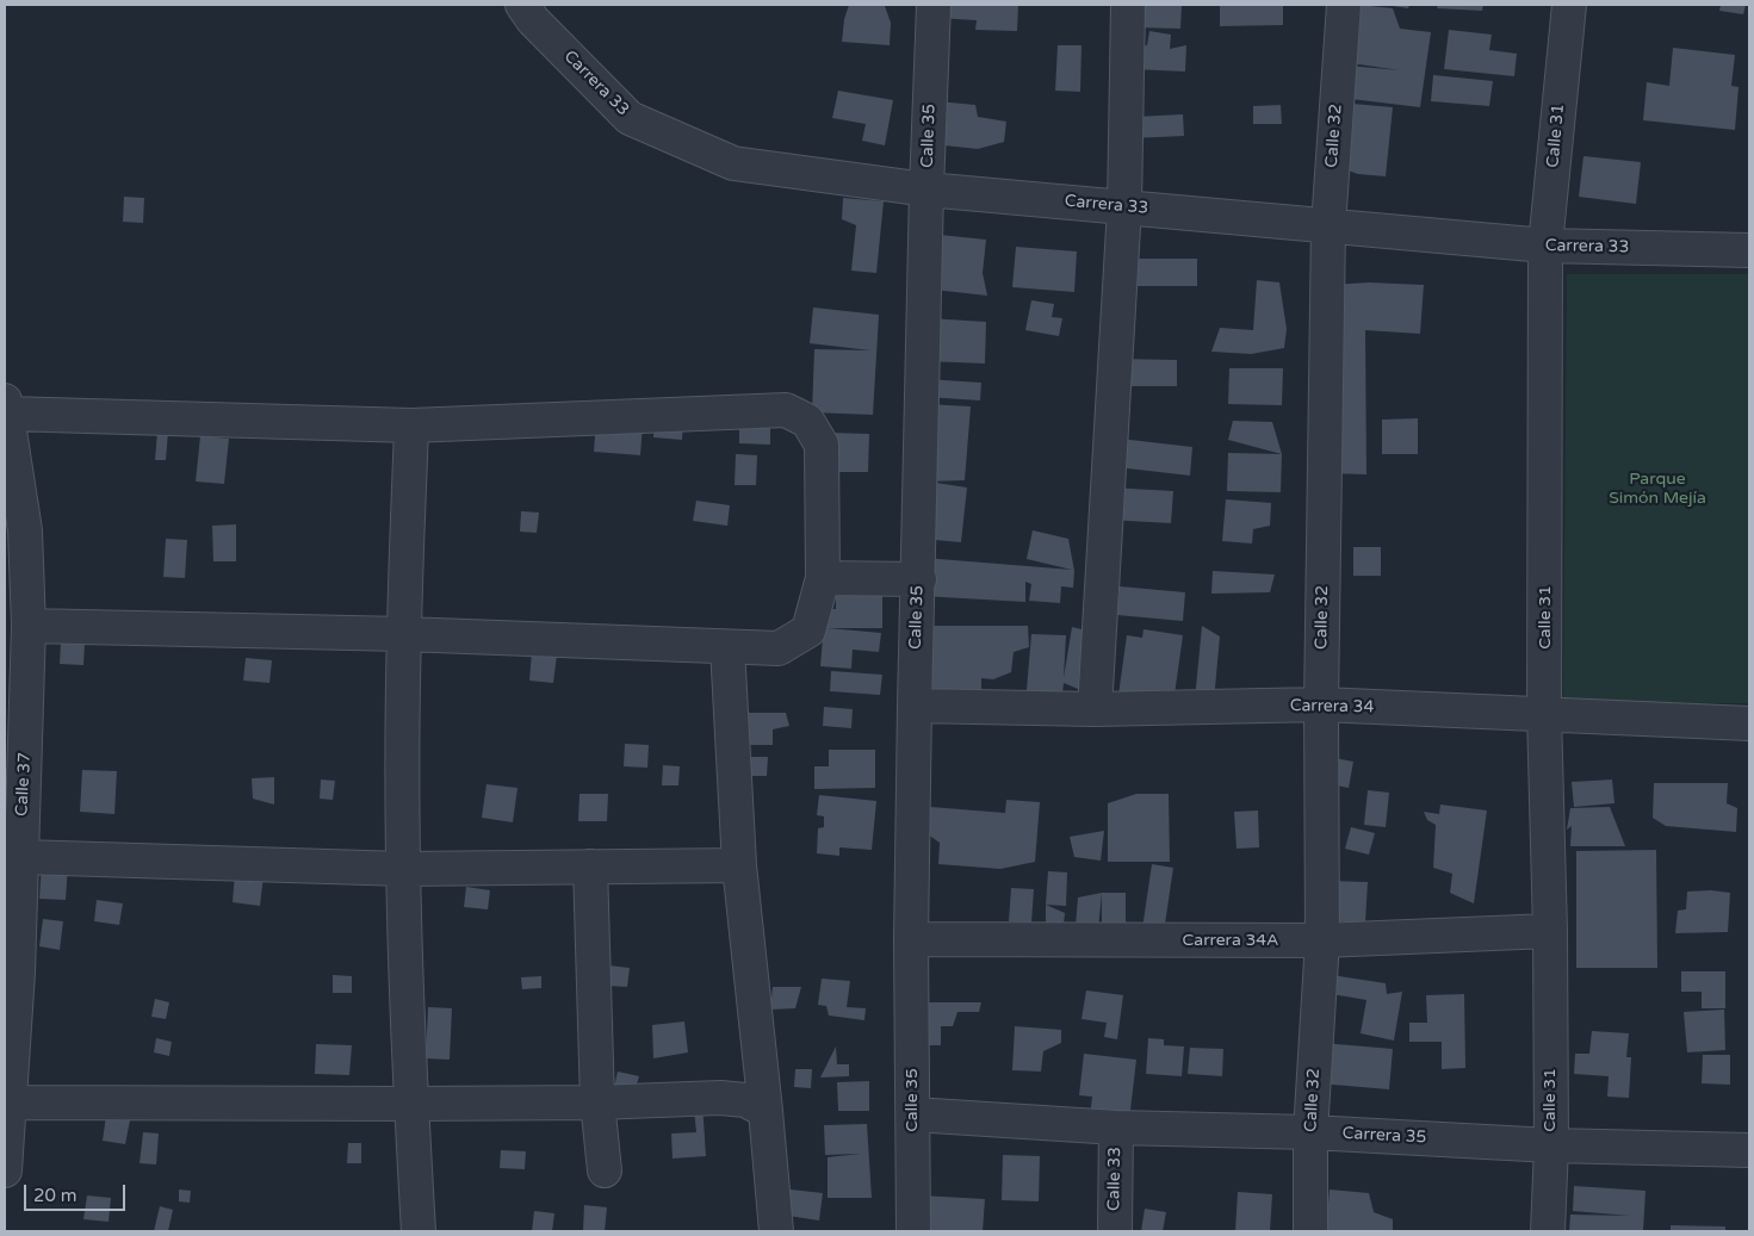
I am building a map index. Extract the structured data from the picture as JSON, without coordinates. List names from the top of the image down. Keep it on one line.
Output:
{"streets":{"street":["Carrera 33","Calle 35","Calle 32","Calle 31","Carrera 34","Calle 37","Carrera 34A","Carrera 35","Calle 33"]},"crossings":[["Carrera 33","Calle 35"],["Carrera 33","Calle 32"],["Carrera 33","Calle 31"],["Calle 35","Carrera 34"],["Calle 35","Carrera 34A"],["Calle 35","Carrera 35"],["Calle 32","Carrera 34"],["Calle 32","Carrera 34A"],["Calle 32","Carrera 35"],["Calle 31","Carrera 34"],["Calle 31","Carrera 34A"],["Calle 31","Carrera 35"],["Carrera 35","Calle 33"]],"parks":["Parque Simón Mejía"],"scale_bar":"20 m"}
